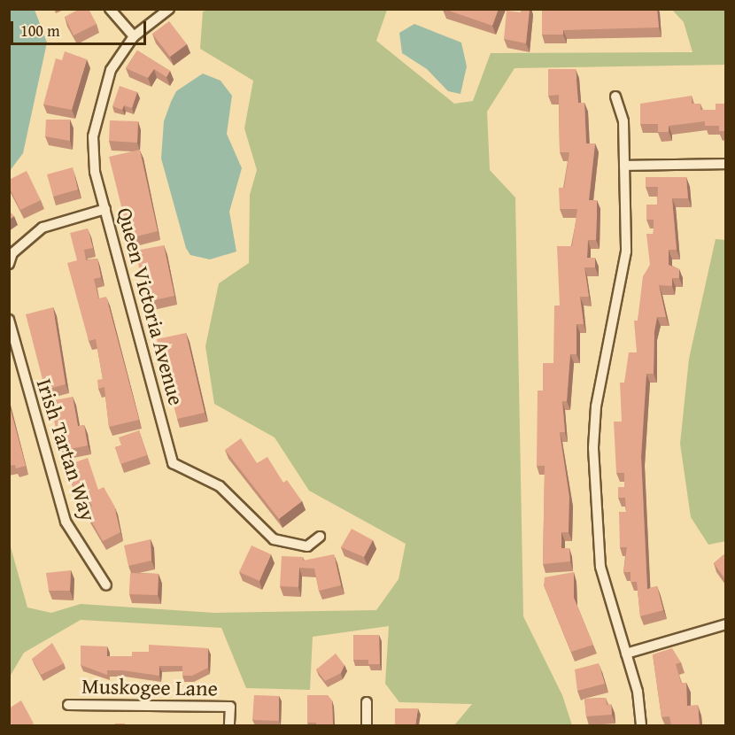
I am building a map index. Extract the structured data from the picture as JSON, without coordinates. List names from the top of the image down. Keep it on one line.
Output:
{"streets":{"street":["Queen Victoria Avenue","Irish Tartan Way","Muskogee Lane"]},"scale_bar":"100 m"}
